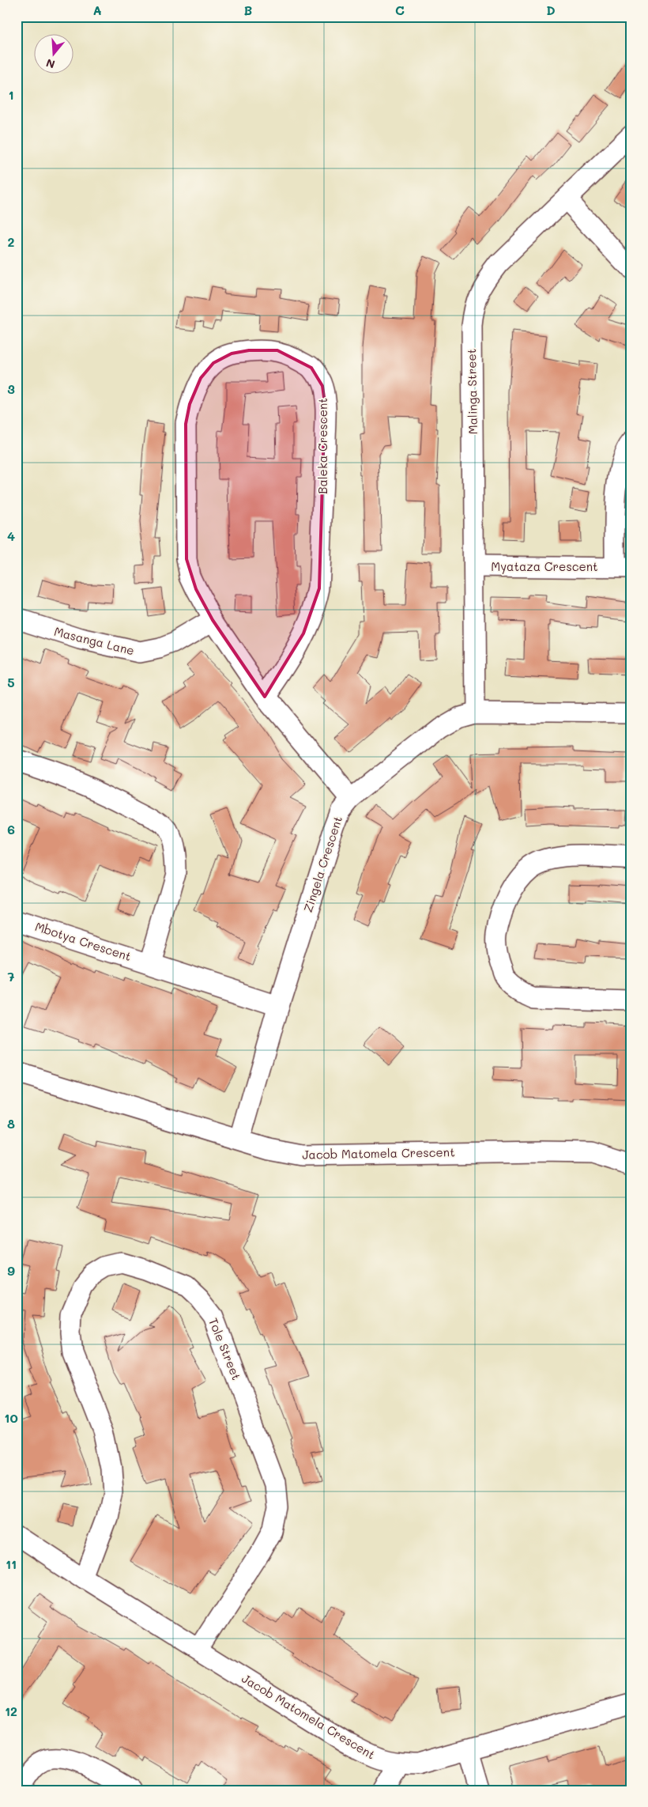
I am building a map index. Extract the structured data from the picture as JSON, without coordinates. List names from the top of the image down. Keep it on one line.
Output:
{"streets":{"street":["Malinga Street","Baleka Crescent","Myataza Crescent","Masanga Lane","Zingela Crescent","Mbotya Crescent","Jacob Matomela Crescent","Tole Street"]},"crossings":[["Malinga Street","Myataza Crescent"],["Malinga Street","Zingela Crescent"],["Baleka Crescent","Masanga Lane"],["Baleka Crescent","Zingela Crescent"],["Zingela Crescent","Mbotya Crescent"],["Zingela Crescent","Jacob Matomela Crescent"],["Jacob Matomela Crescent","Tole Street"]],"north":"bottom","grid":{"columns":["A","B","C","D"],"rows":["1","2","3","4","5","6","7","8","9","10","11","12"]}}
